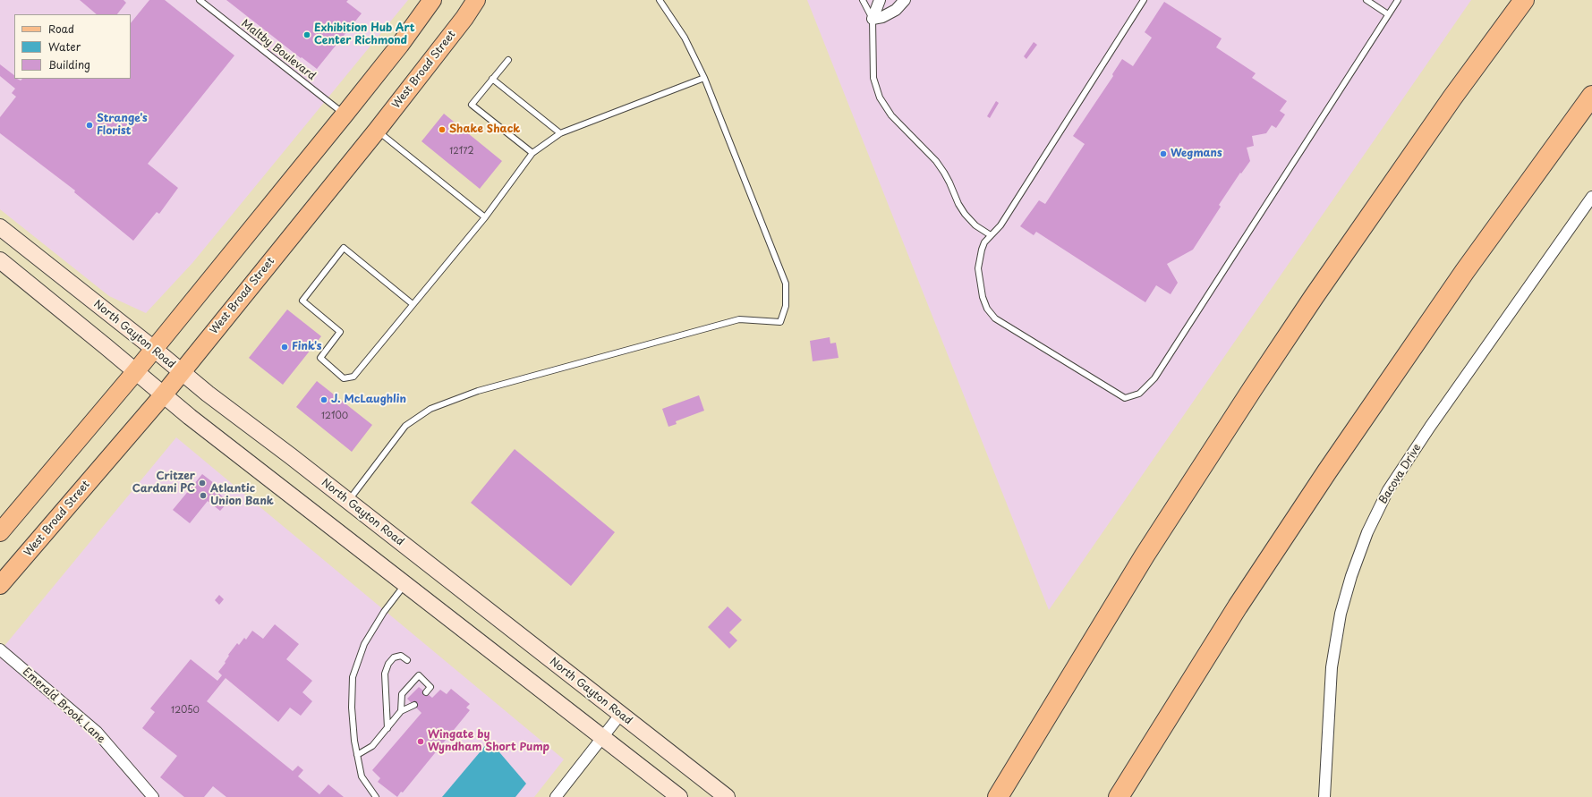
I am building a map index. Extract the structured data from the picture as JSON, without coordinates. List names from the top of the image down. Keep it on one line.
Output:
{"streets":{"main road":["West Broad Street","North Gayton Road"],"street":["Bacova Drive","Emerald Brook Lane"],"lane":["Maltby Boulevard"]},"crossings":[["West Broad Street","North Gayton Road"]],"places":["Exhibition Hub Art Center Richmond","Strange's Florist","Shake Shack","Wegmans","Fink's","J. McLaughlin","Critzer Cardani PC","Atlantic Union Bank","Wingate by Wyndham Short Pump"],"house_numbers":["12172","12100","12050"],"legend":["Road","Water","Building"]}
